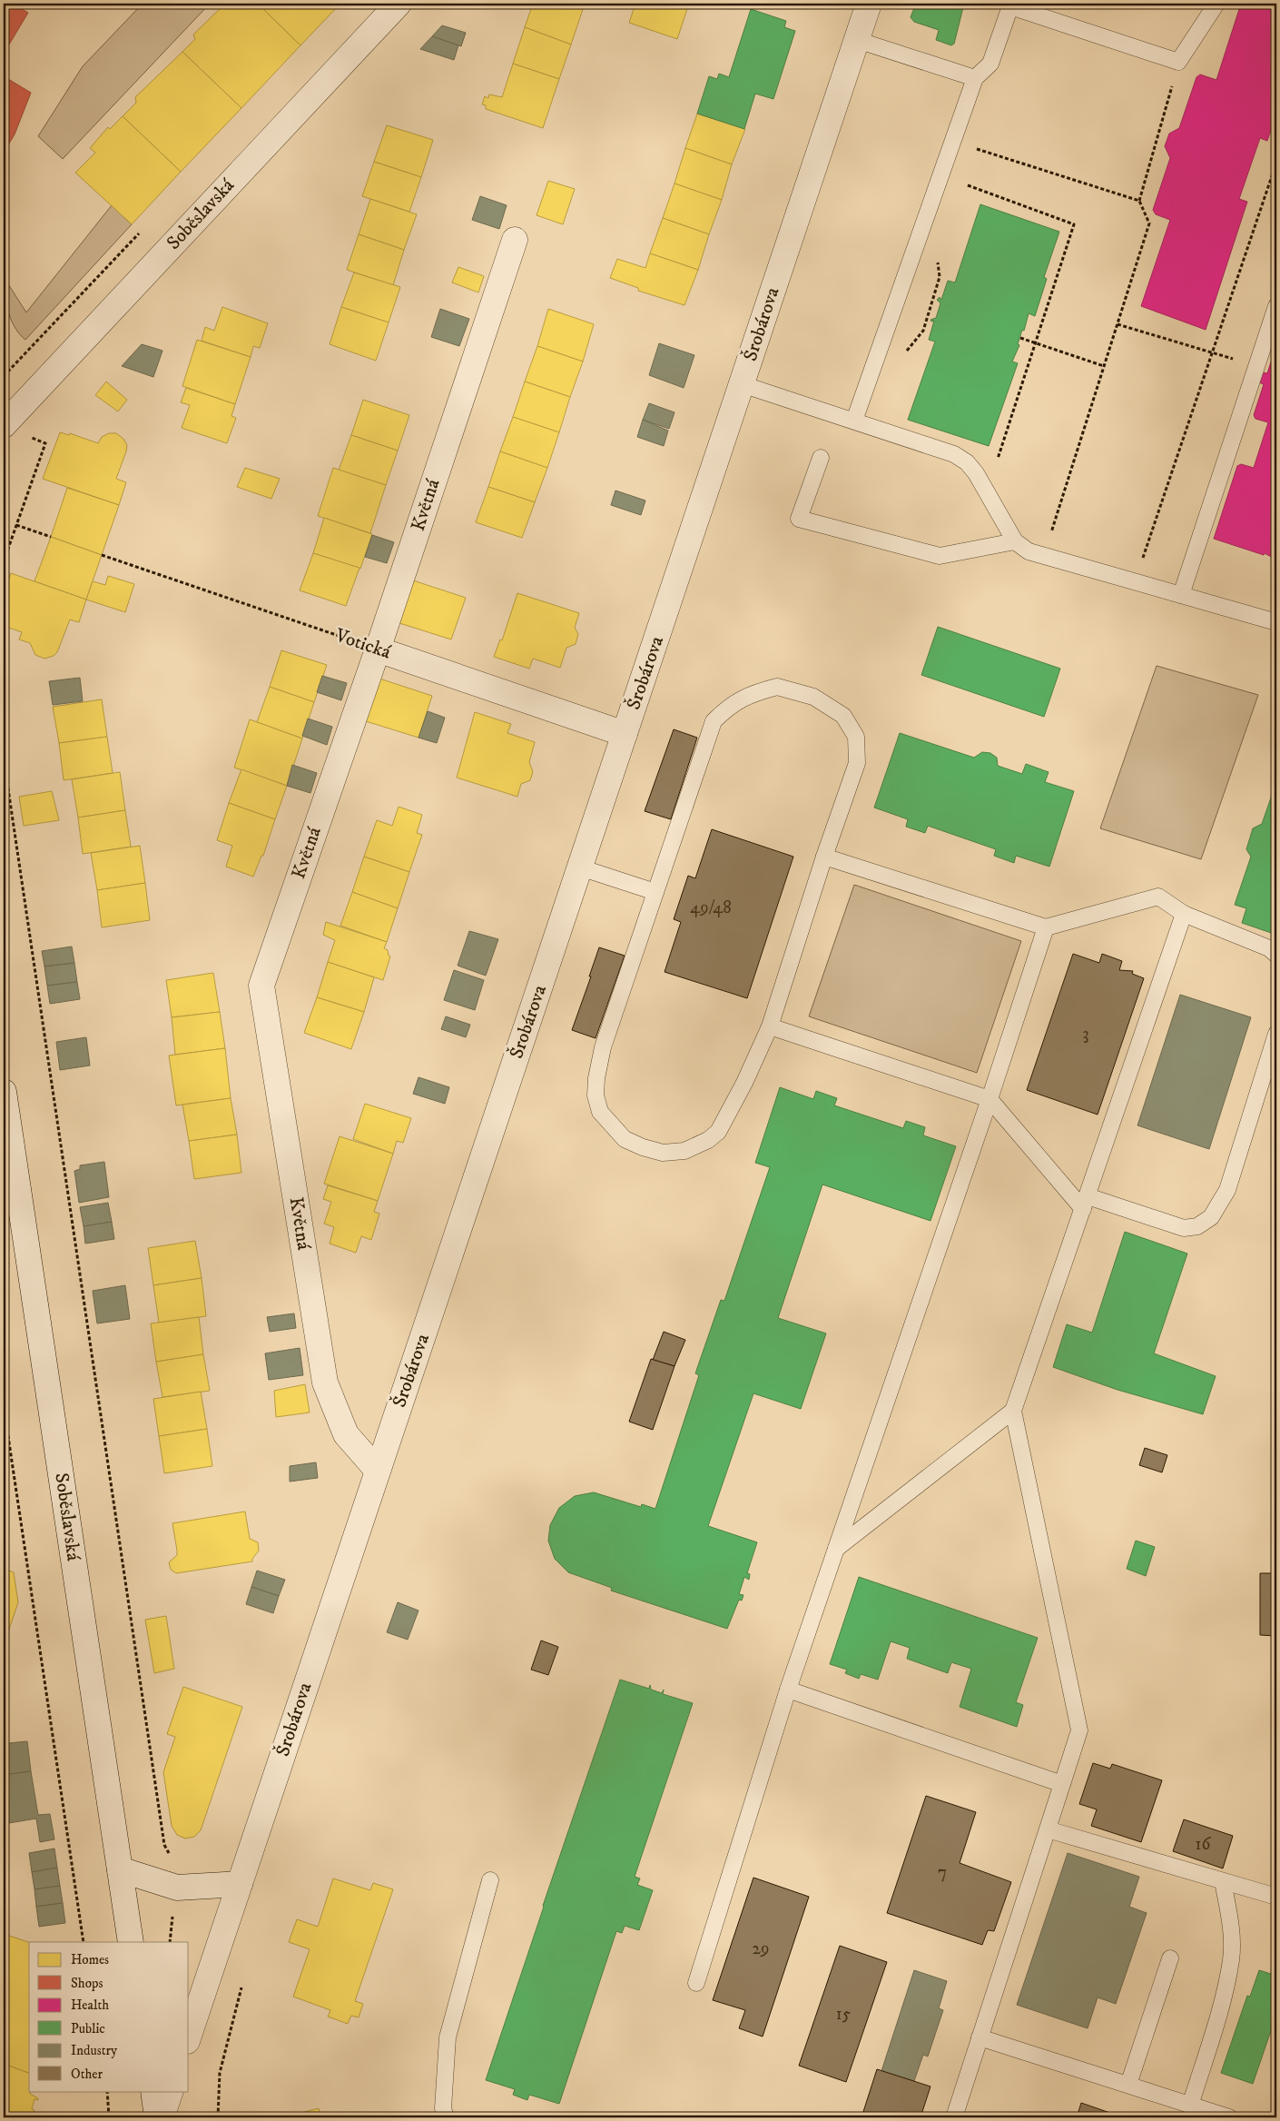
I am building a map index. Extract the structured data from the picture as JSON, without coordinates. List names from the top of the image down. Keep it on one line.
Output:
{"streets":{"street":["Soběslavská","Šrobárova","Květná","Votická"]},"crossings":[["Šrobárova","Květná"],["Šrobárova","Votická"],["Květná","Votická"]],"house_numbers":["49/48","3","16","7","29","15"],"legend":["Homes","Shops","Health","Public","Industry","Other"]}
